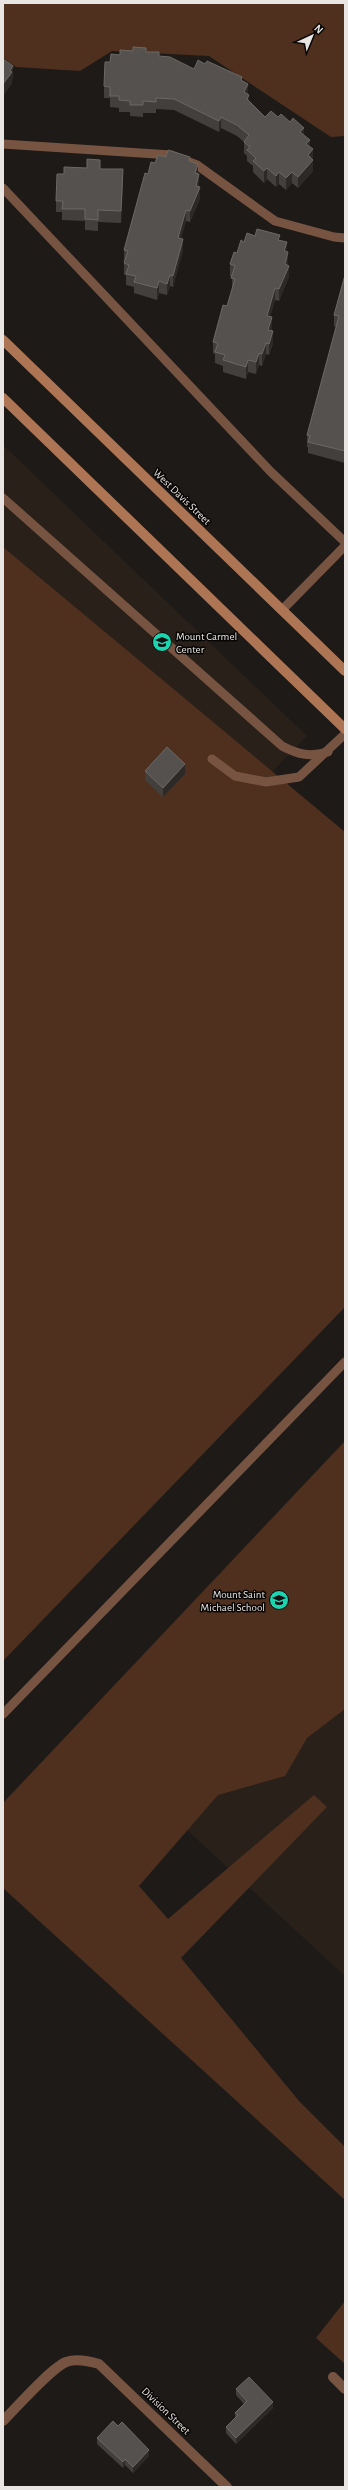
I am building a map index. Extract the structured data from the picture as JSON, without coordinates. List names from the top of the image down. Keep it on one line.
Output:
{"streets":{"main road":["West Davis Street"],"street":["Division Street"]},"places":{"school or university":["Mount Carmel Center","Mount Saint Michael School"]},"north":"top right"}
